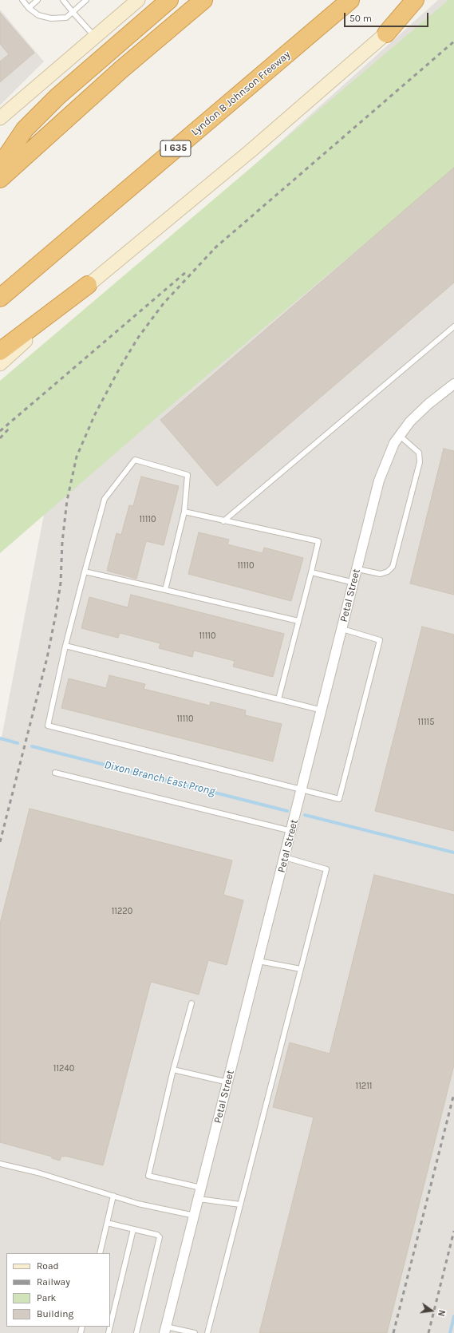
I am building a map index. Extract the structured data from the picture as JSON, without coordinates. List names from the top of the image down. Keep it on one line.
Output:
{"streets":{"highway":["Lyndon B Johnson Freeway","I 635"],"street":["Petal Street"]},"water":["Dixon Branch East Prong"],"house_numbers":["11110","11110","11110","11110","11115","11220","11240","11211"],"legend":["Road","Railway","Park","Building"],"scale_bar":"50 m","north":"right"}
